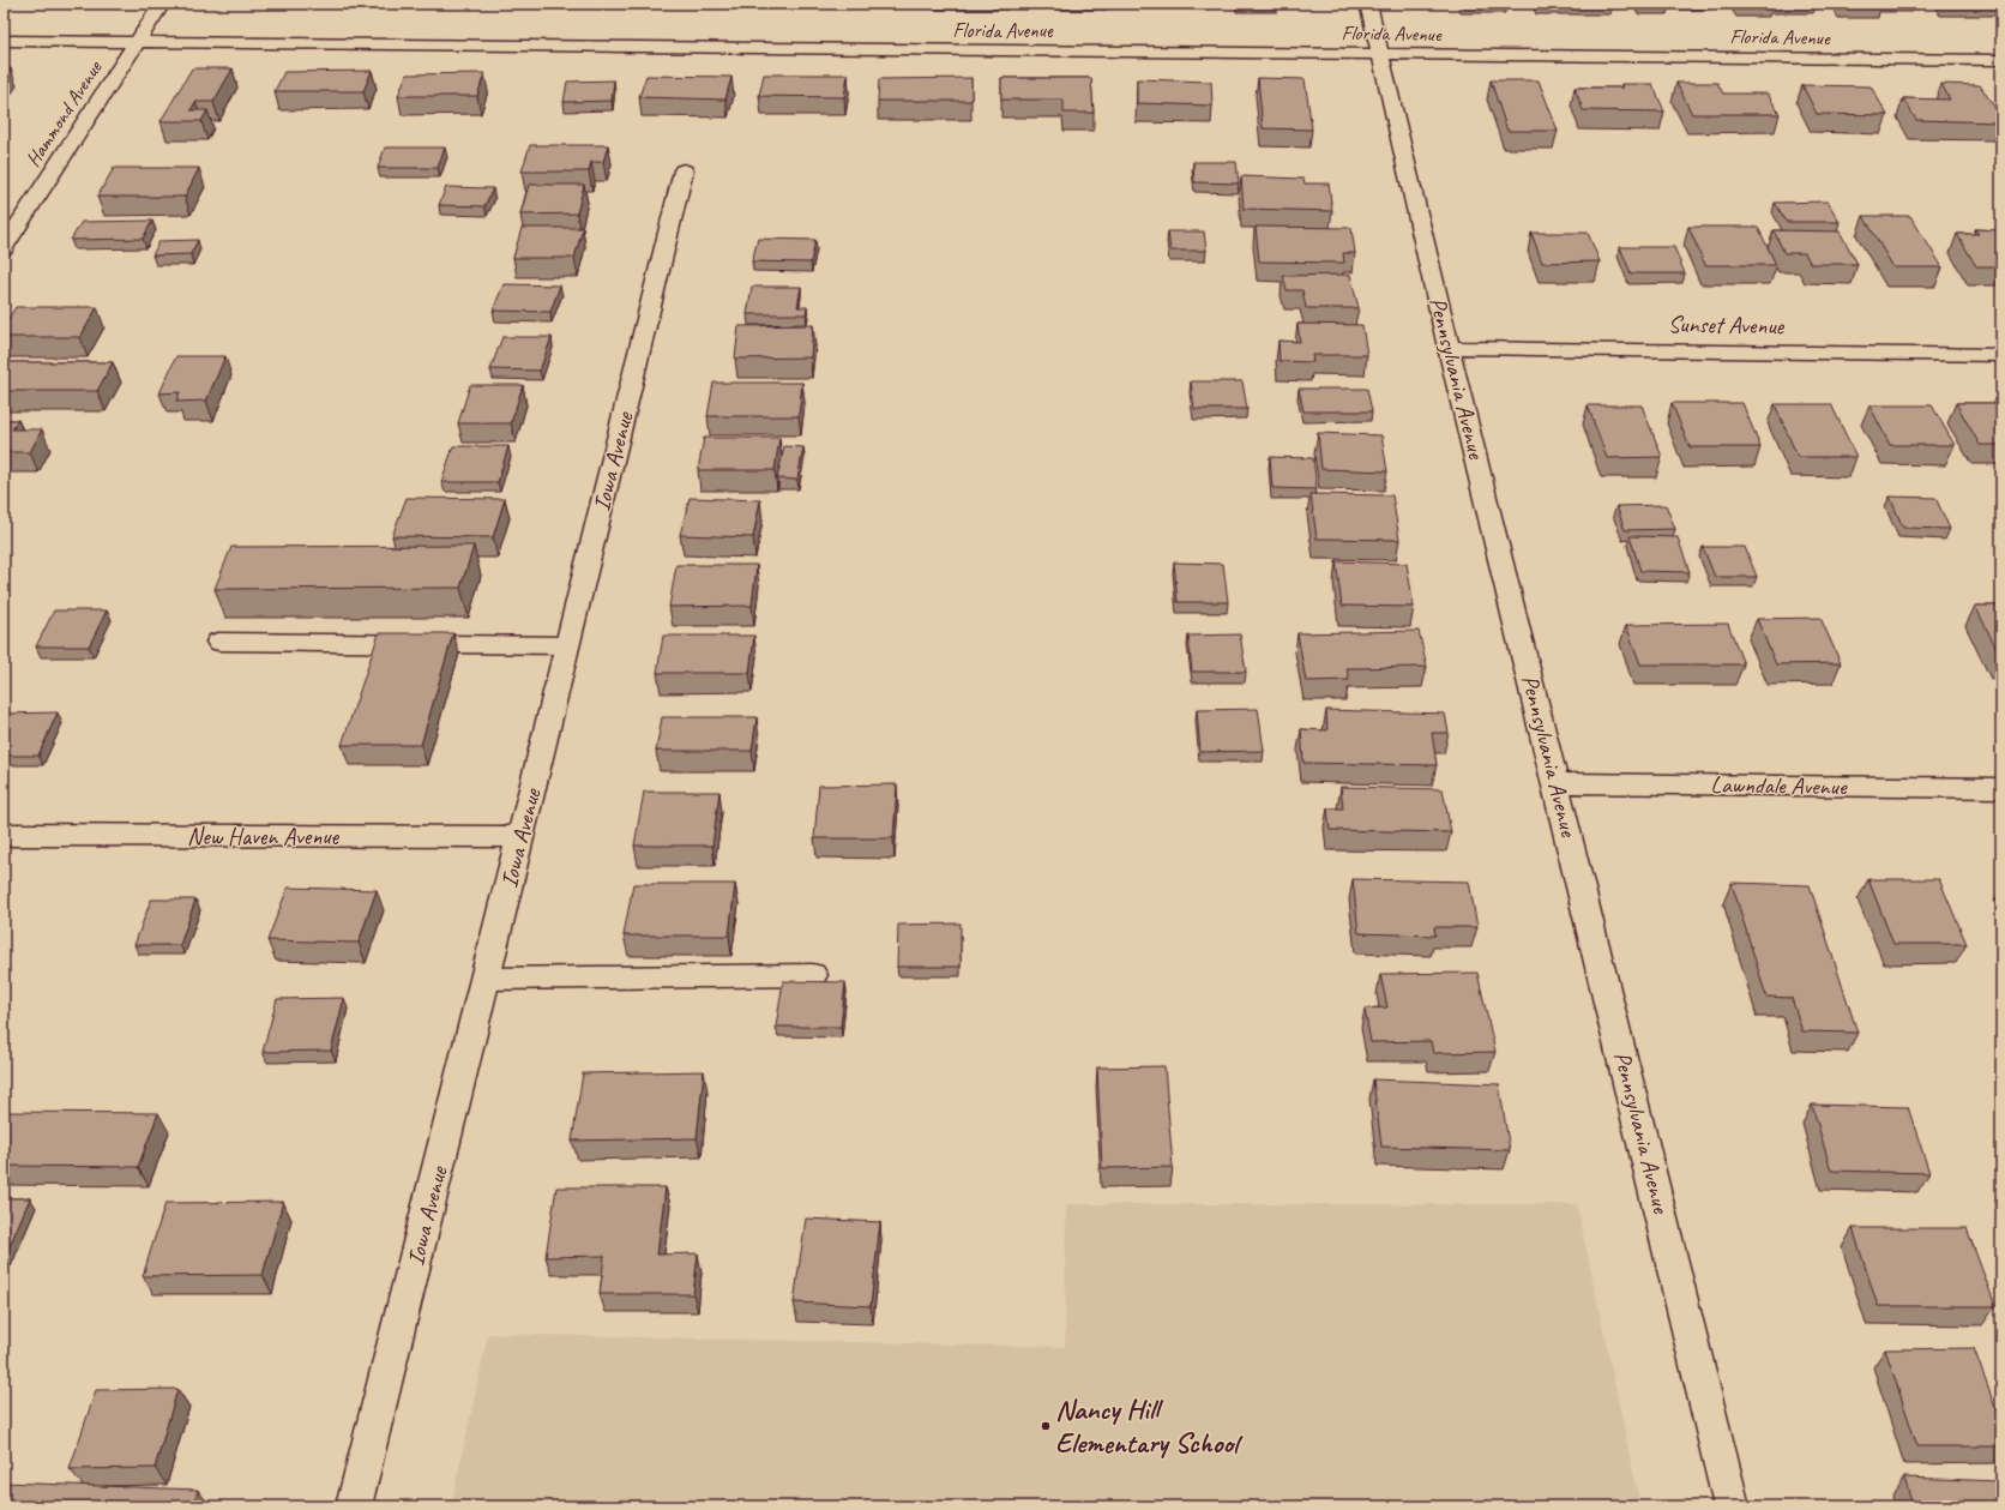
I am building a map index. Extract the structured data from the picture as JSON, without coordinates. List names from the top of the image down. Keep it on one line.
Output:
{"streets":{"street":["Florida Avenue","Hammond Avenue","Sunset Avenue","Pennsylvania Avenue","Iowa Avenue","Lawndale Avenue","New Haven Avenue"]},"crossings":[["Florida Avenue","Hammond Avenue"],["Florida Avenue","Pennsylvania Avenue"],["Sunset Avenue","Pennsylvania Avenue"],["Pennsylvania Avenue","Lawndale Avenue"],["Iowa Avenue","New Haven Avenue"]],"places":["Nancy Hill Elementary School"]}
